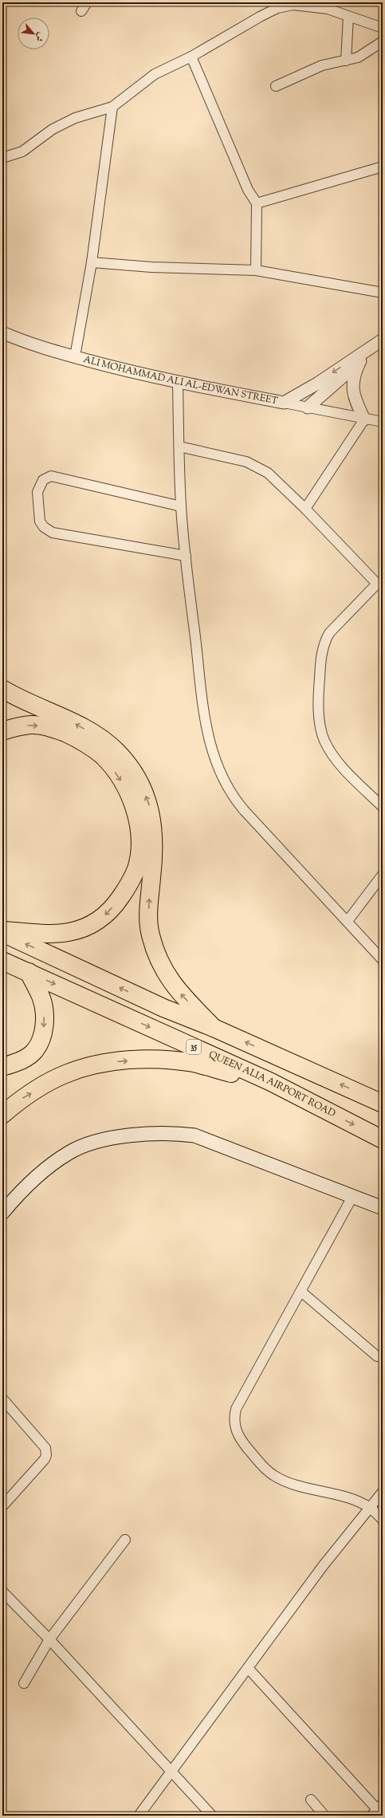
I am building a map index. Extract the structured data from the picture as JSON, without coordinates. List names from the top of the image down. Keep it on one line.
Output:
{"streets":{"highway":["35","QUEEN ALIA AIRPORT ROAD"],"street":["ALI MOHAMMAD ALI AL-EDWAN STREET"]},"north":"bottom right"}
